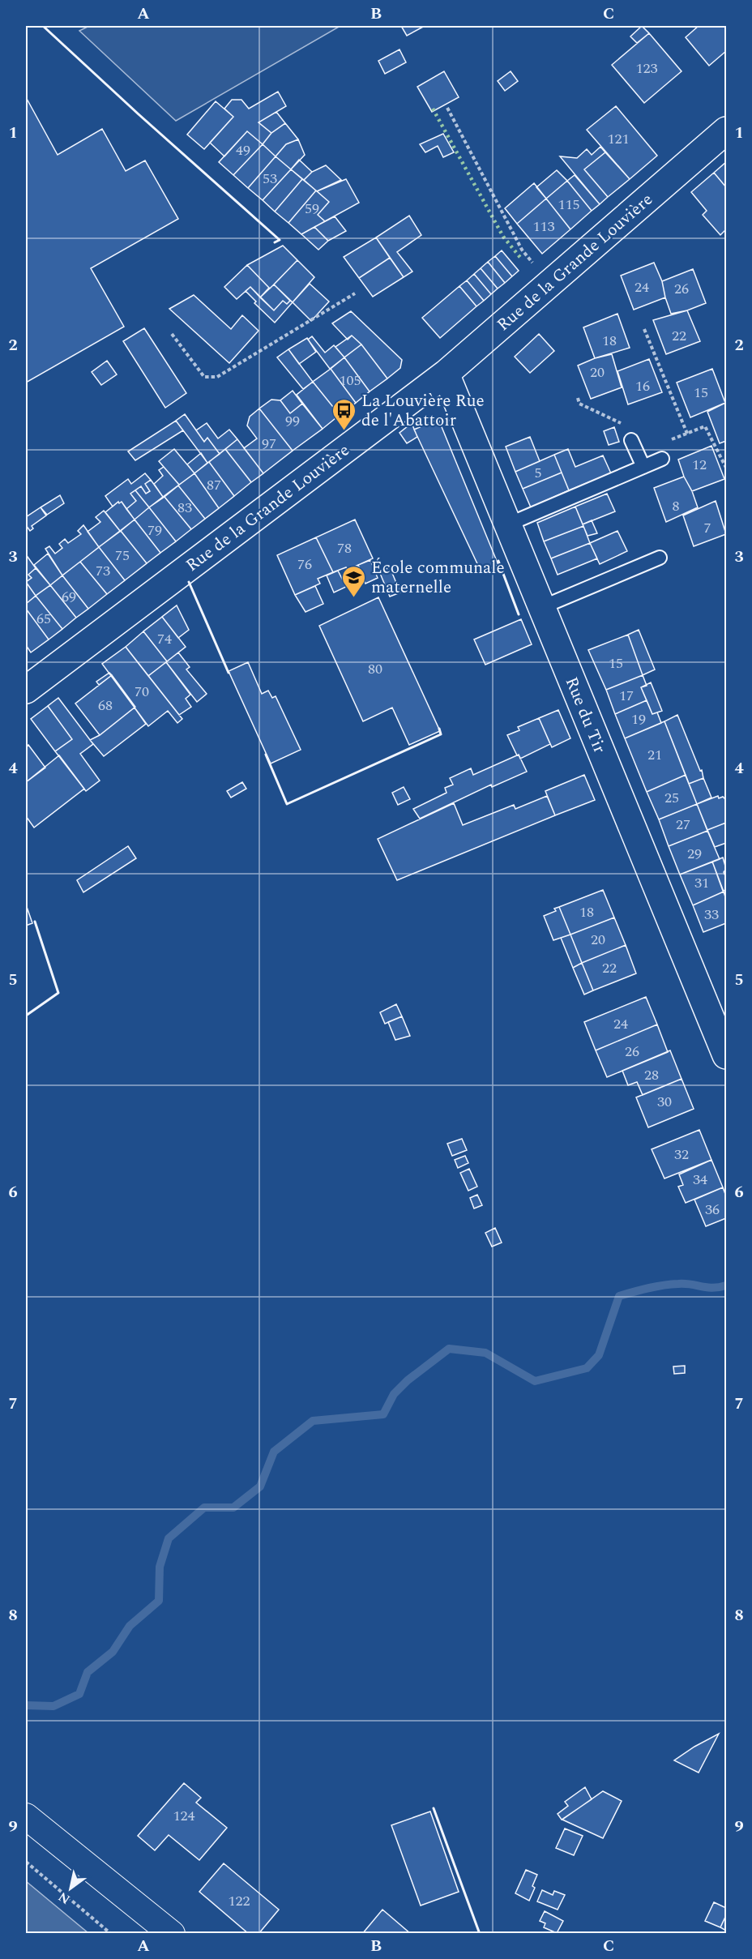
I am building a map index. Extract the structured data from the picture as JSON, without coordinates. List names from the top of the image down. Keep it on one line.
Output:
{"streets":{"main road":["Rue de la Grande Louvière","Rue du Tir"]},"crossings":[["Rue de la Grande Louvière","Rue du Tir"]],"places":{"bus stop":["La Louvière Rue de l'Abattoir"],"school or university":["École communale maternelle"]},"house_numbers":["123","121","49","53","115","59","113","24","26","22","18","20","105","16","15","99","97","12","5","87","8","83","7","79","78","75","76","73","69","65","74","15","80","70","17","68","19","21","25","27","29","31","18","33","20","22","24","26","28","30","32","34","36","124","122"],"north":"bottom left","grid":{"columns":["A","B","C"],"rows":["1","2","3","4","5","6","7","8","9"]}}
